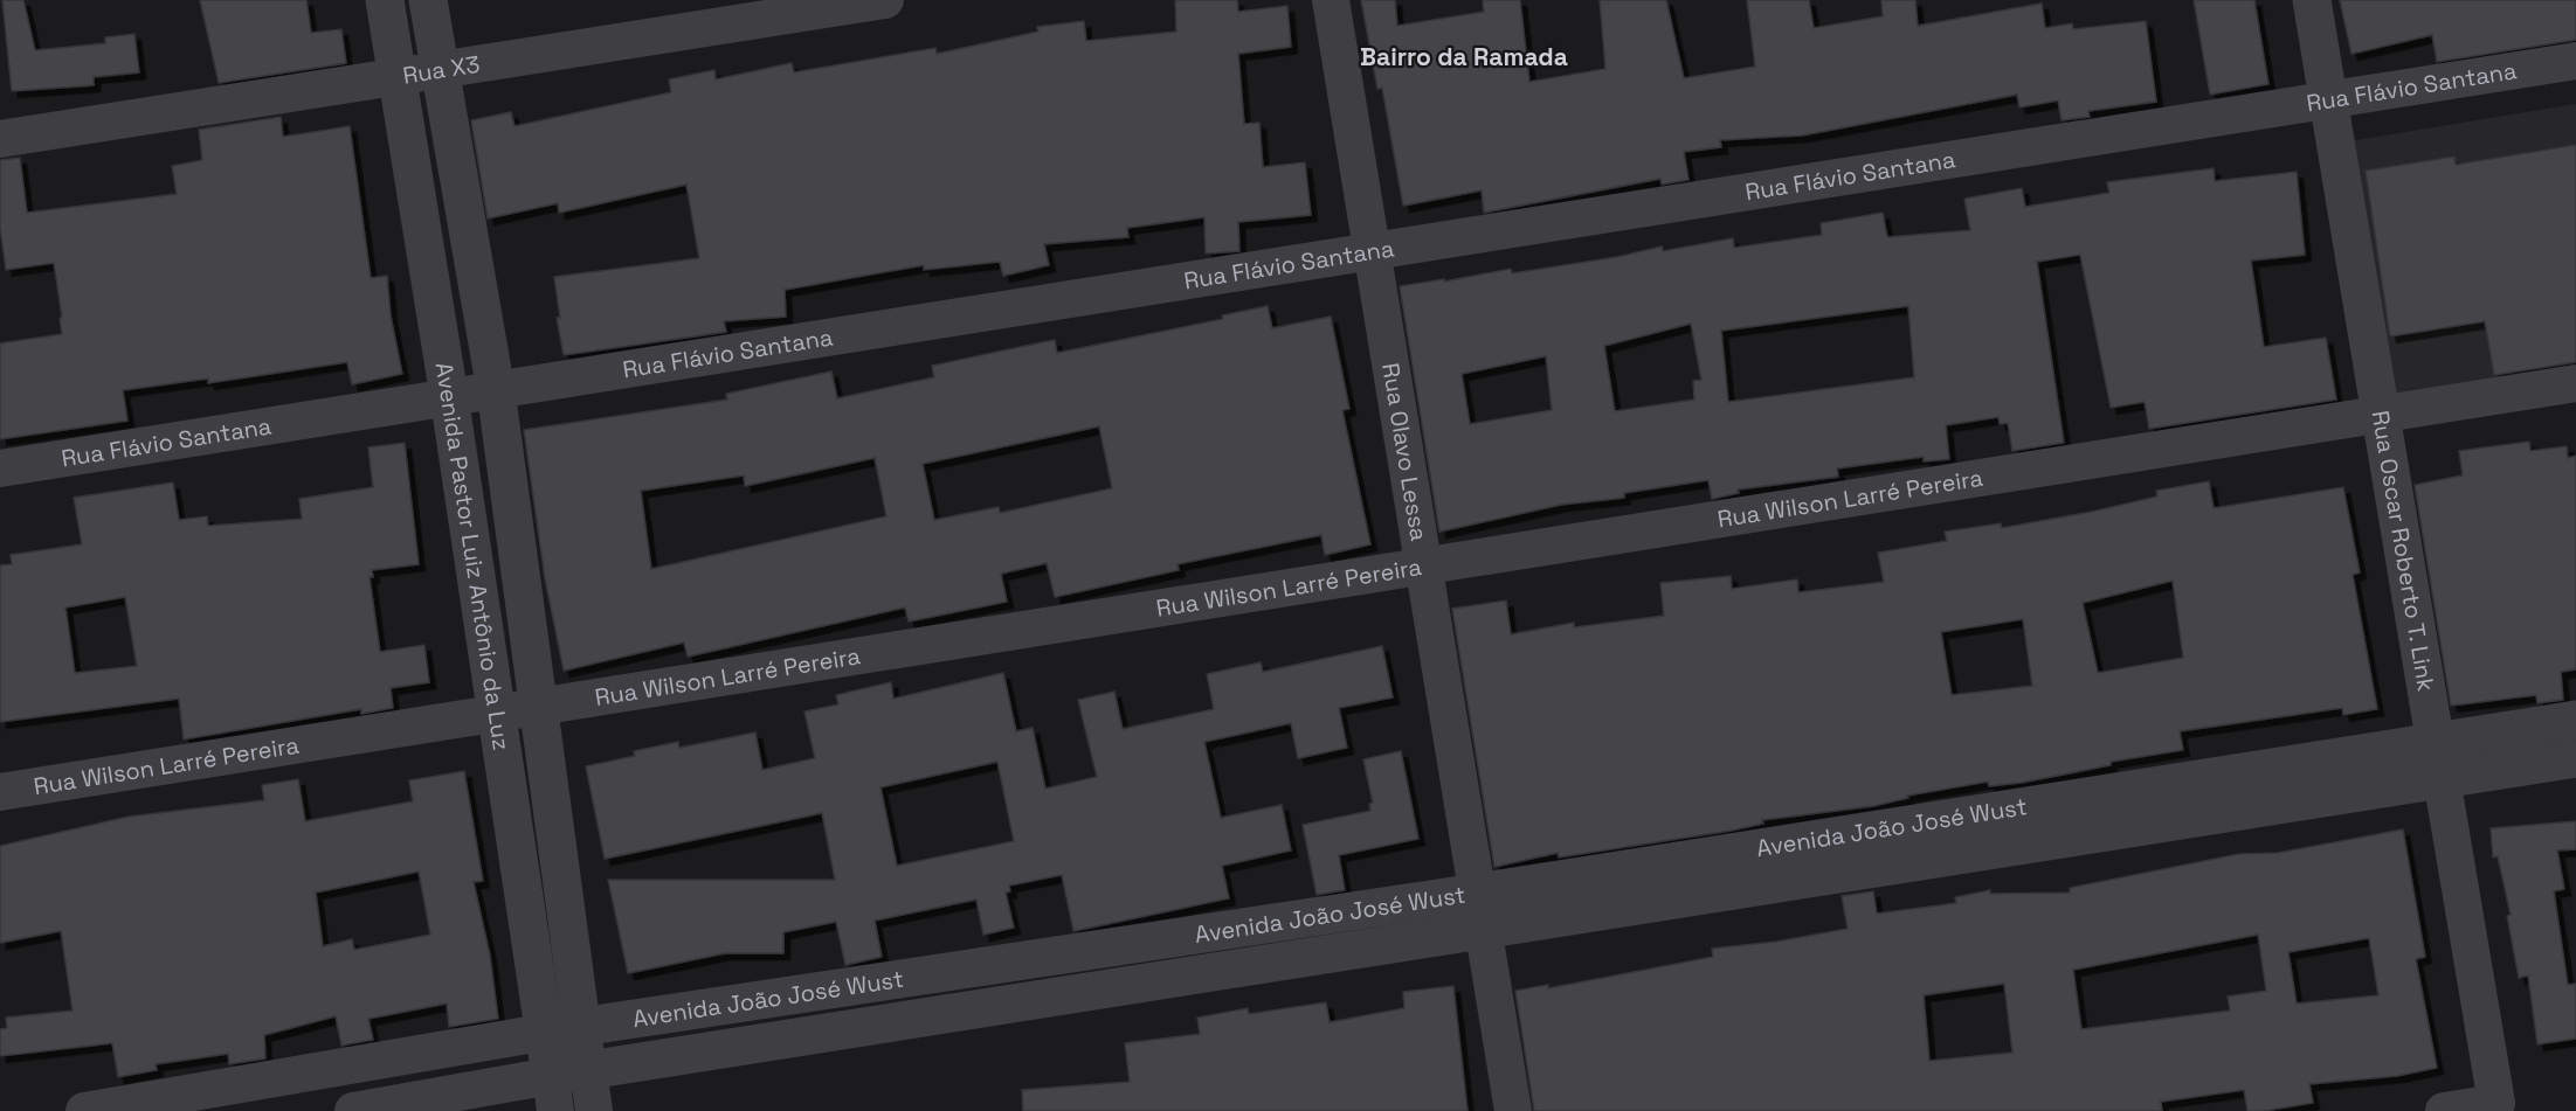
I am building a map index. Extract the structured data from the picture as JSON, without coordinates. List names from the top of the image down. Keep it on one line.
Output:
{"streets":{"street":["Rua X3","Rua Flávio Santana","Rua Olavo Lessa","Rua Wilson Larré Pereira","Rua Oscar Roberto T. Link","Avenida Pastor Luiz Antônio da Luz","Avenida João José Wust"]},"crossings":[["Rua X3","Avenida Pastor Luiz Antônio da Luz"],["Rua Flávio Santana","Rua Olavo Lessa"],["Rua Flávio Santana","Rua Oscar Roberto T. Link"],["Rua Flávio Santana","Avenida Pastor Luiz Antônio da Luz"],["Rua Olavo Lessa","Rua Wilson Larré Pereira"],["Rua Olavo Lessa","Avenida João José Wust"],["Rua Wilson Larré Pereira","Rua Oscar Roberto T. Link"],["Rua Wilson Larré Pereira","Avenida Pastor Luiz Antônio da Luz"],["Rua Oscar Roberto T. Link","Avenida João José Wust"],["Avenida Pastor Luiz Antônio da Luz","Avenida João José Wust"]],"districts":["Bairro da Ramada"]}
